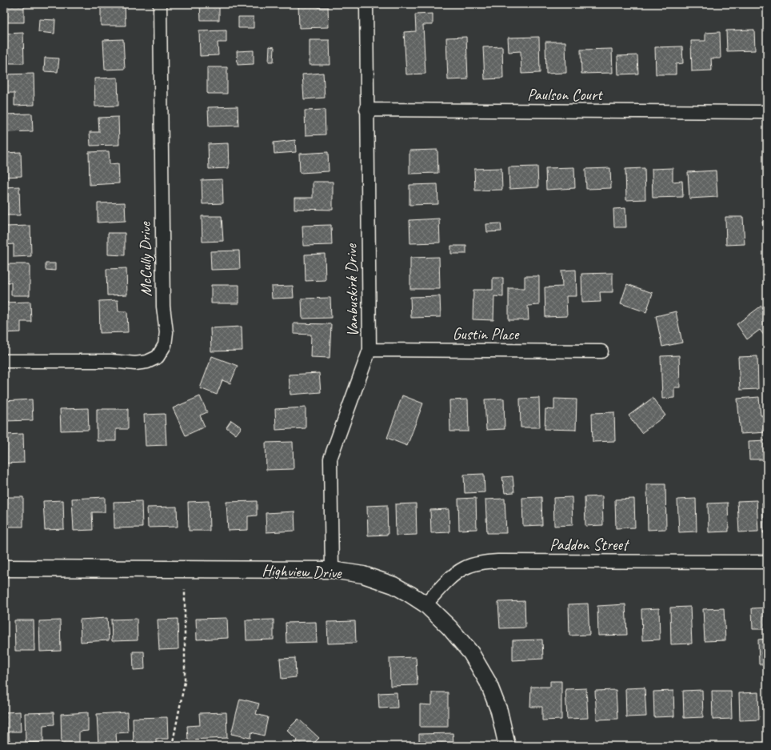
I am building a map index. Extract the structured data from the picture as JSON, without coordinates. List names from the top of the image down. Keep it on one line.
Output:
{"streets":{"street":["Paulson Court","McCully Drive","Vanbuskirk Drive","Gustin Place","Paddon Street","Highview Drive"]},"crossings":[["Paulson Court","Vanbuskirk Drive"],["Vanbuskirk Drive","Gustin Place"],["Vanbuskirk Drive","Highview Drive"],["Paddon Street","Highview Drive"]]}
